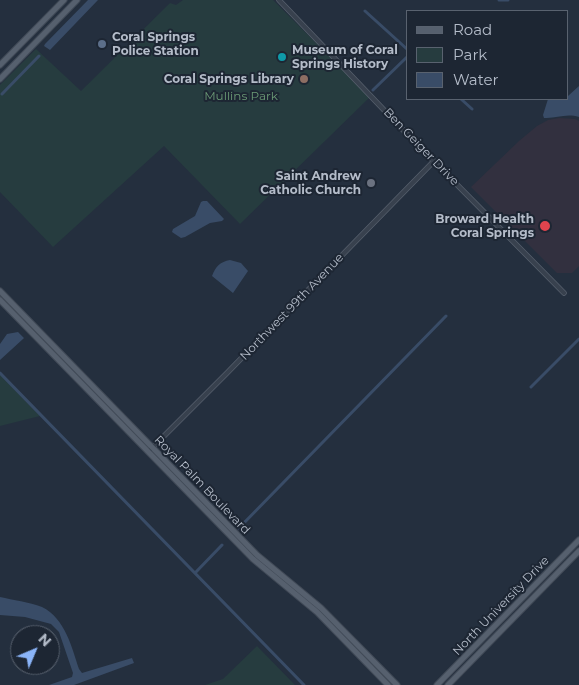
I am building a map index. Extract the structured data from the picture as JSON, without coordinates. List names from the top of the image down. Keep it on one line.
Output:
{"streets":{"main road":["Royal Palm Boulevard","North University Drive"],"street":["Ben Geiger Drive","Northwest 99th Avenue"]},"crossings":[["Ben Geiger Drive","Northwest 99th Avenue"],["Northwest 99th Avenue","Royal Palm Boulevard"]],"parks":["Mullins Park"],"places":["Coral Springs Police Station","Museum of Coral Springs History","Coral Springs Library","Saint Andrew Catholic Church","Broward Health Coral Springs"],"legend":["Road","Park","Water"],"north":"top right"}
